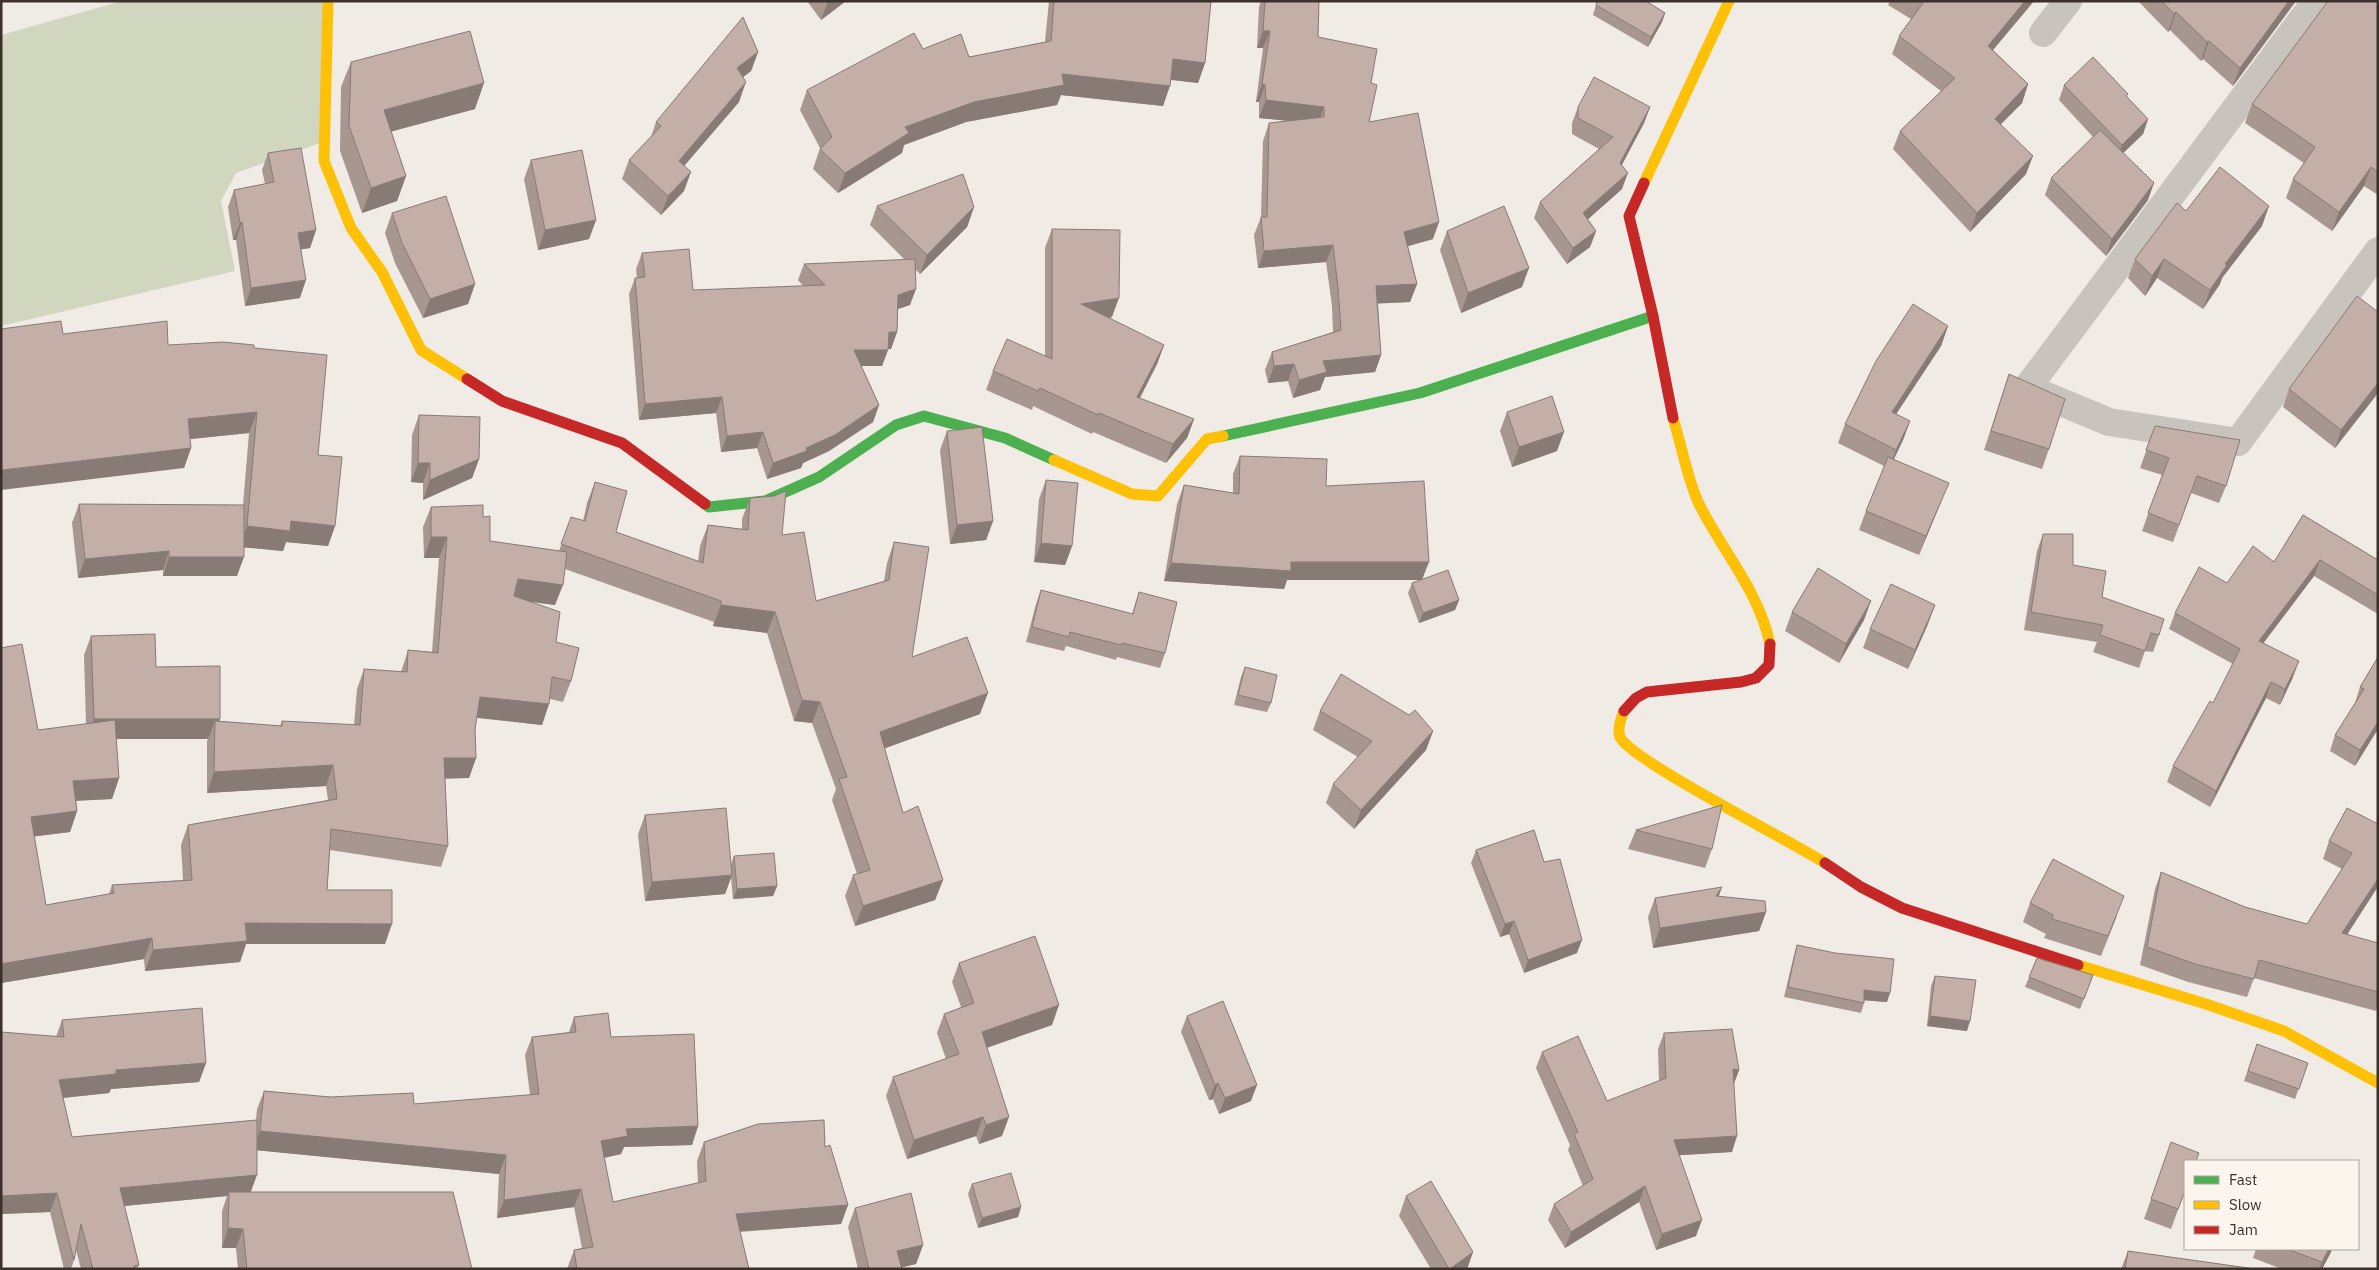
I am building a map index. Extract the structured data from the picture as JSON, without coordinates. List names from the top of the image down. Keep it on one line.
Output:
{"legend":["Fast","Slow","Jam"]}
